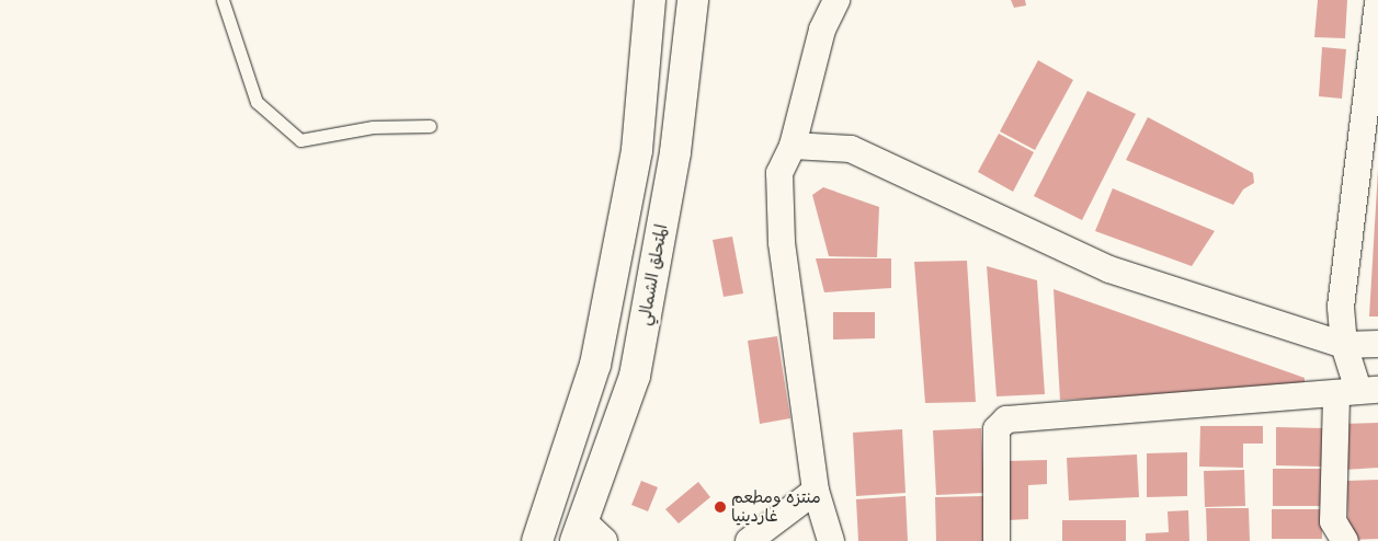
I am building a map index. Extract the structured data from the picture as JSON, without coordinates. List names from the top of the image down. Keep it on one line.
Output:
{"streets":{"highway":["المتحلق الشمالي"]},"places":["منتزه ومطعم غاردينيا"]}
